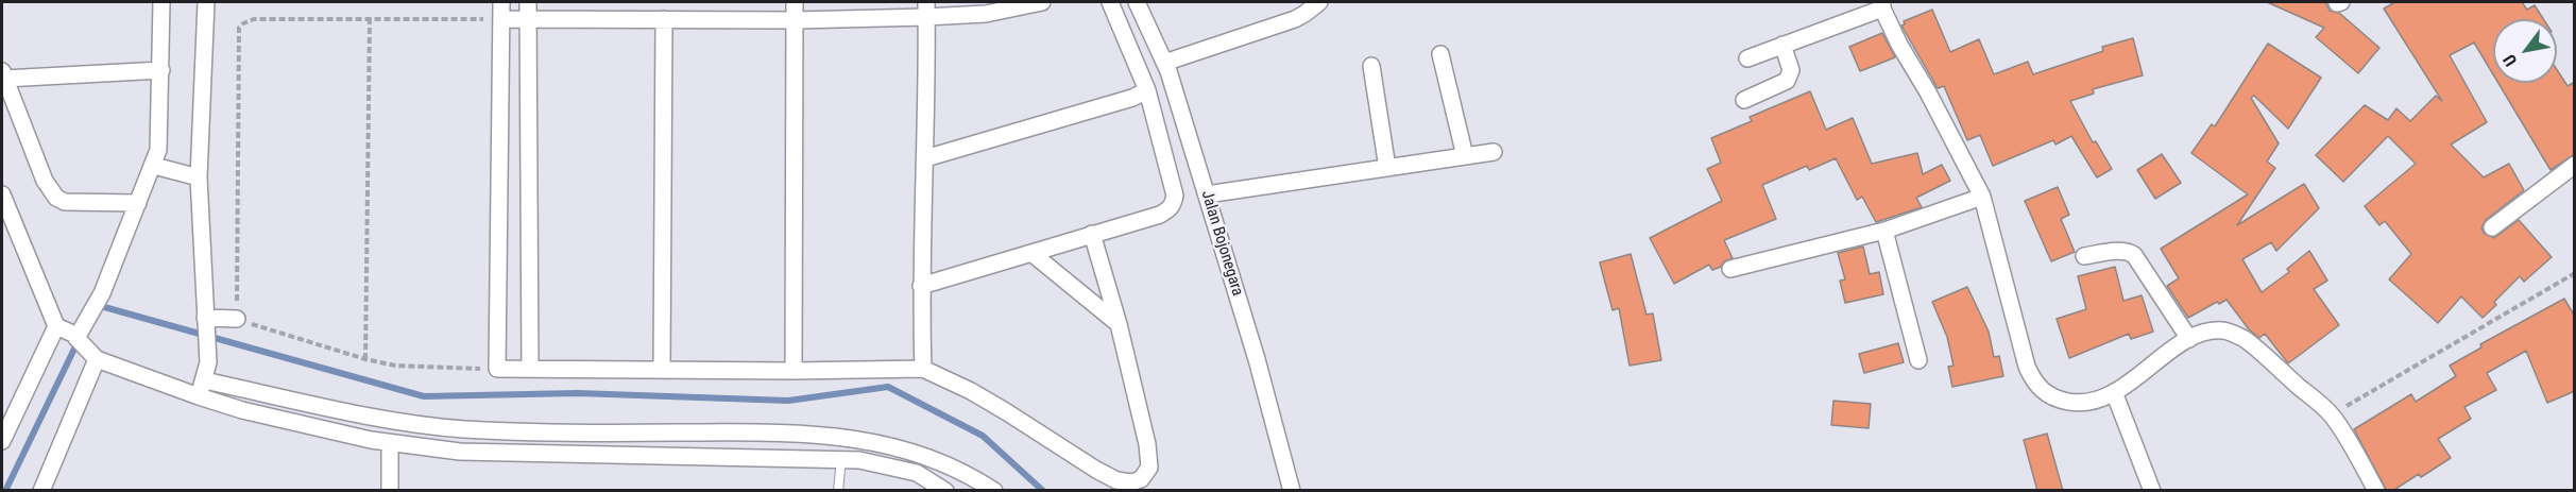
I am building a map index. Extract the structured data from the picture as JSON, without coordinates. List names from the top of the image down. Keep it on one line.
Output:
{"streets":{"street":["Jalan Bojonegara"]},"north":"bottom left"}
